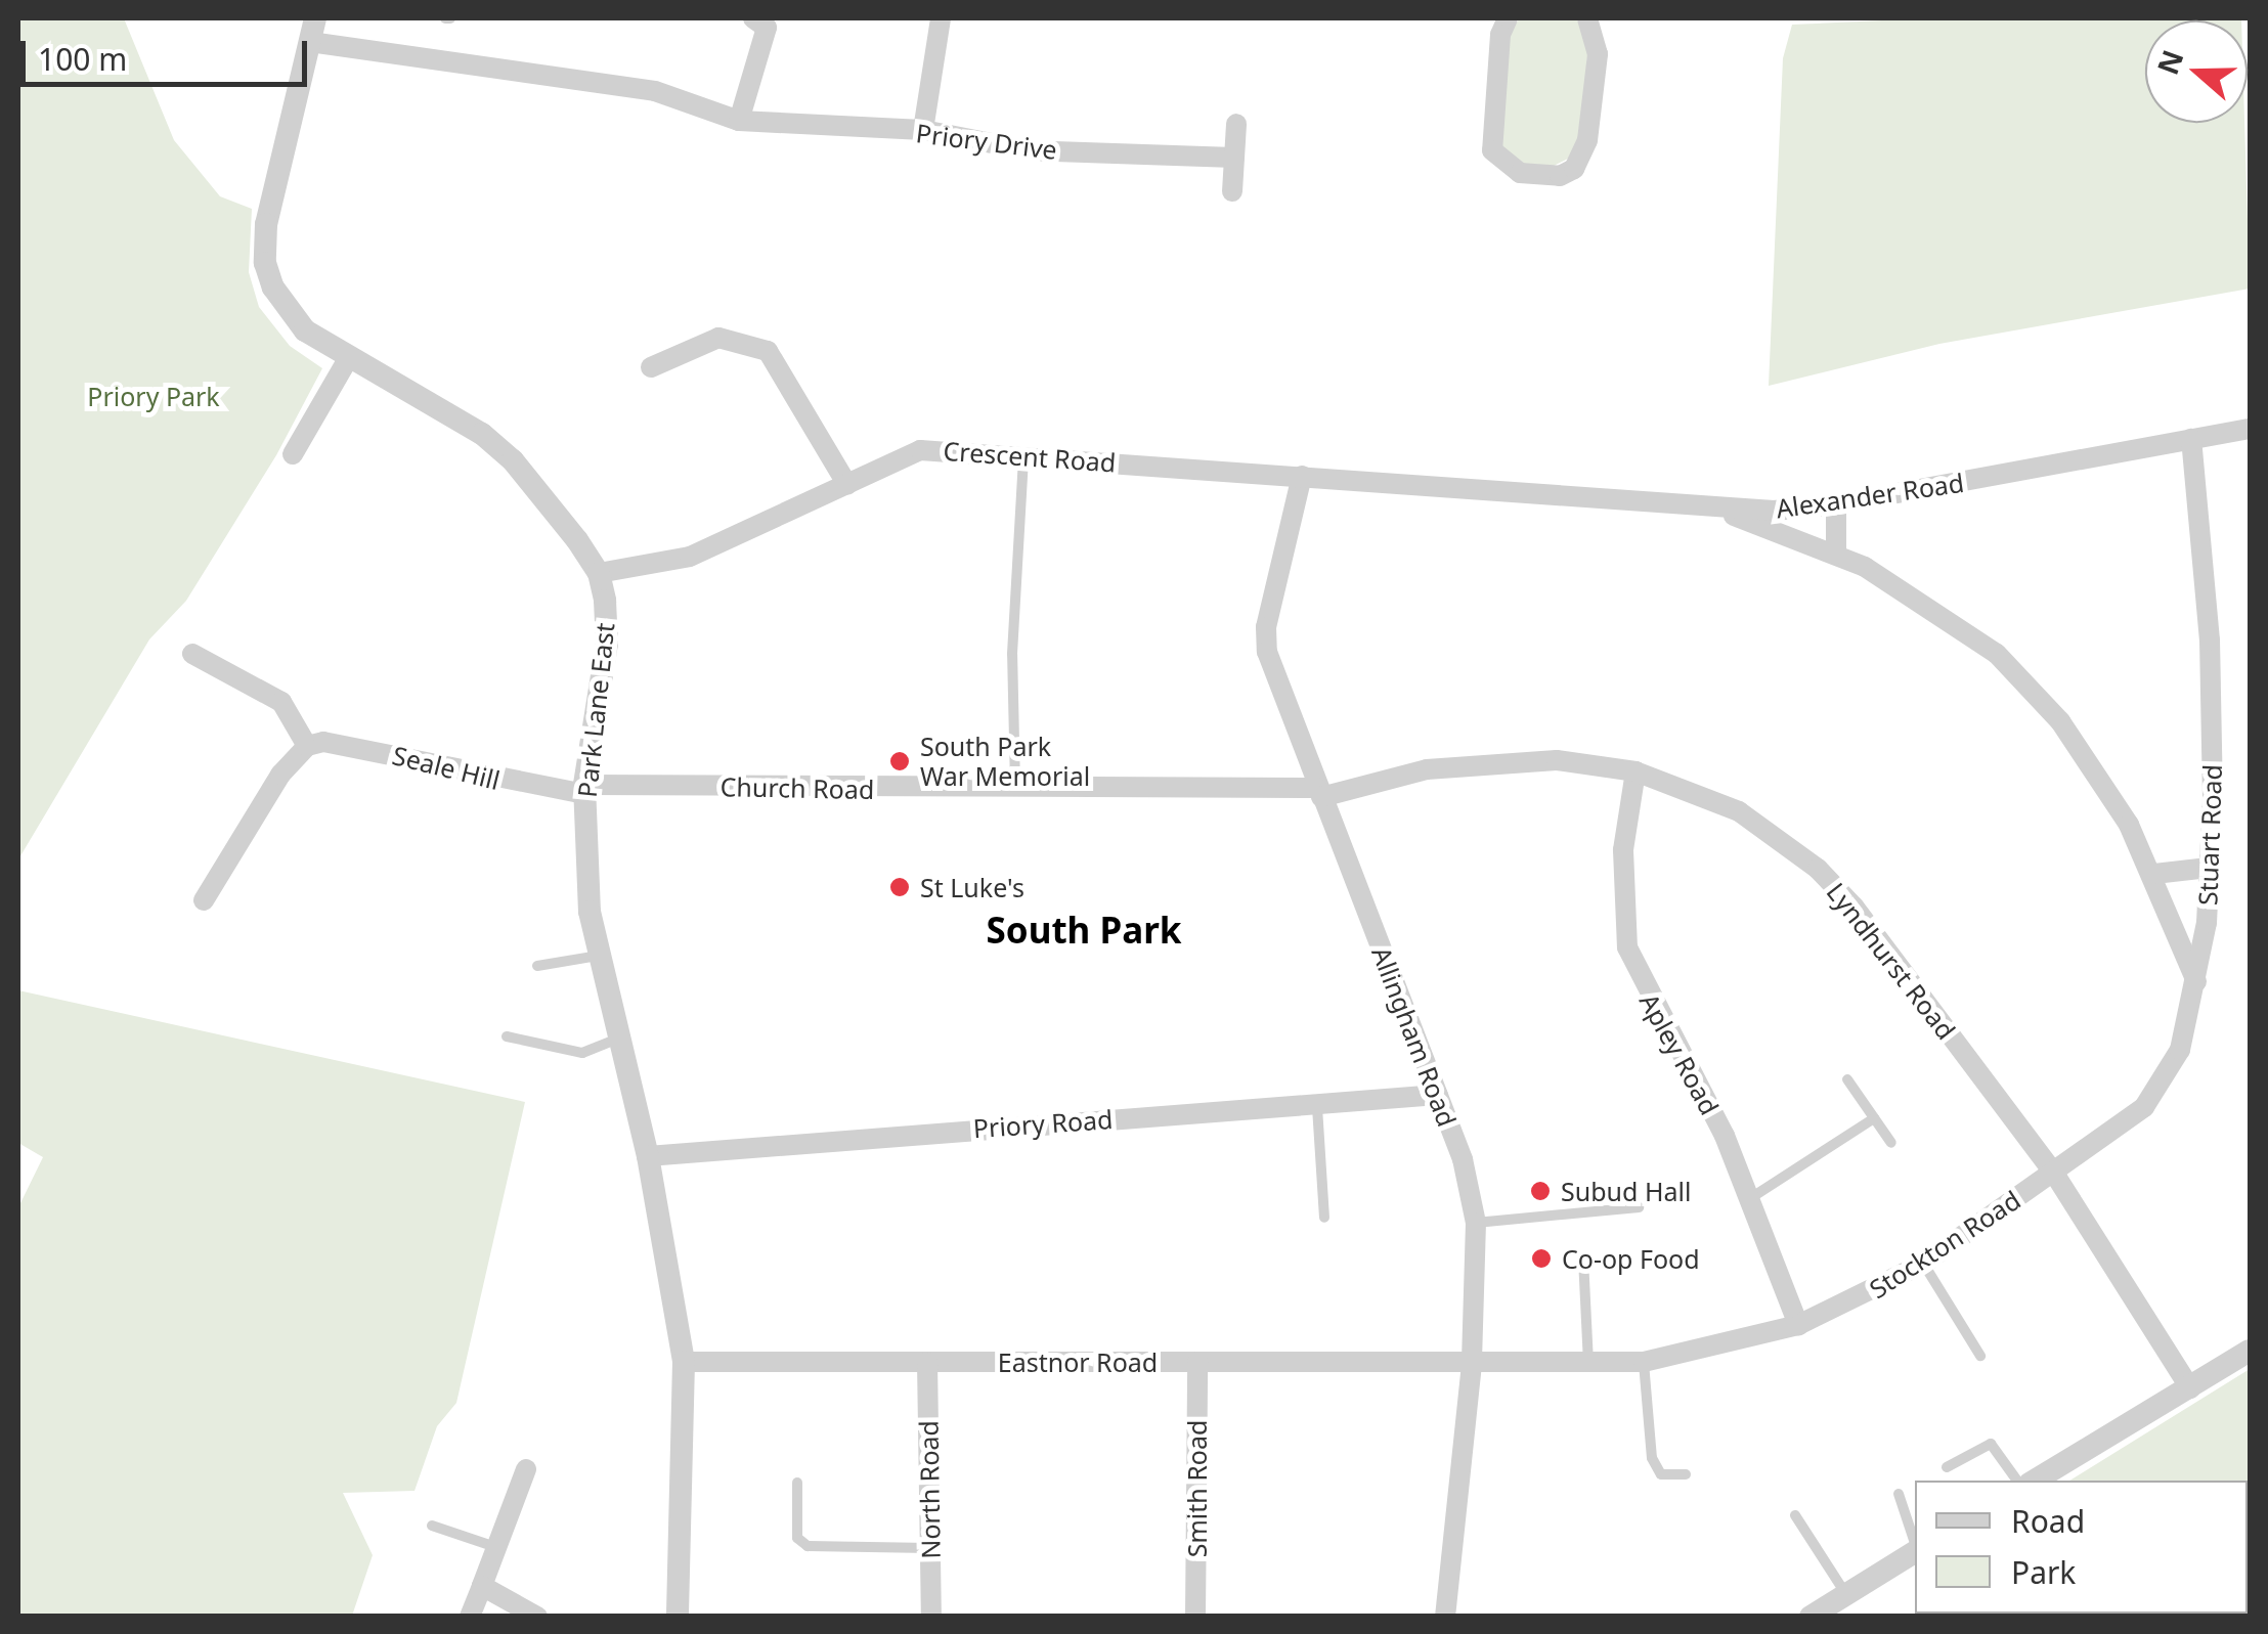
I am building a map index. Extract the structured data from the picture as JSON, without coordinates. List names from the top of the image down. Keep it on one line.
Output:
{"streets":{"street":["Priory Drive","Crescent Road","Alexander Road","Park Lane East","Seale Hill","Church Road","Stuart Road","Lyndhurst Road","Allingham Road","Apley Road","Priory Road","Stockton Road","Eastnor Road","Smith Road","North Road"]},"crossings":[["Crescent Road","Alexander Road"],["Crescent Road","Park Lane East"],["Crescent Road","Allingham Road"],["Alexander Road","Stuart Road"],["Alexander Road","Allingham Road"],["Park Lane East","Seale Hill"],["Park Lane East","Church Road"],["Park Lane East","Priory Road"],["Park Lane East","Eastnor Road"],["Seale Hill","Church Road"],["Church Road","Lyndhurst Road"],["Church Road","Allingham Road"],["Stuart Road","Lyndhurst Road"],["Stuart Road","Stockton Road"],["Lyndhurst Road","Allingham Road"],["Lyndhurst Road","Apley Road"],["Lyndhurst Road","Stockton Road"],["Allingham Road","Priory Road"],["Allingham Road","Stockton Road"],["Allingham Road","Eastnor Road"],["Apley Road","Stockton Road"],["Stockton Road","Eastnor Road"],["Eastnor Road","Smith Road"],["Eastnor Road","North Road"]],"districts":["South Park"],"parks":["Priory Park"],"places":["South Park War Memorial","St Luke's","Subud Hall","Co-op Food"],"legend":["Road","Park"],"scale_bar":"100 m","north":"left"}
